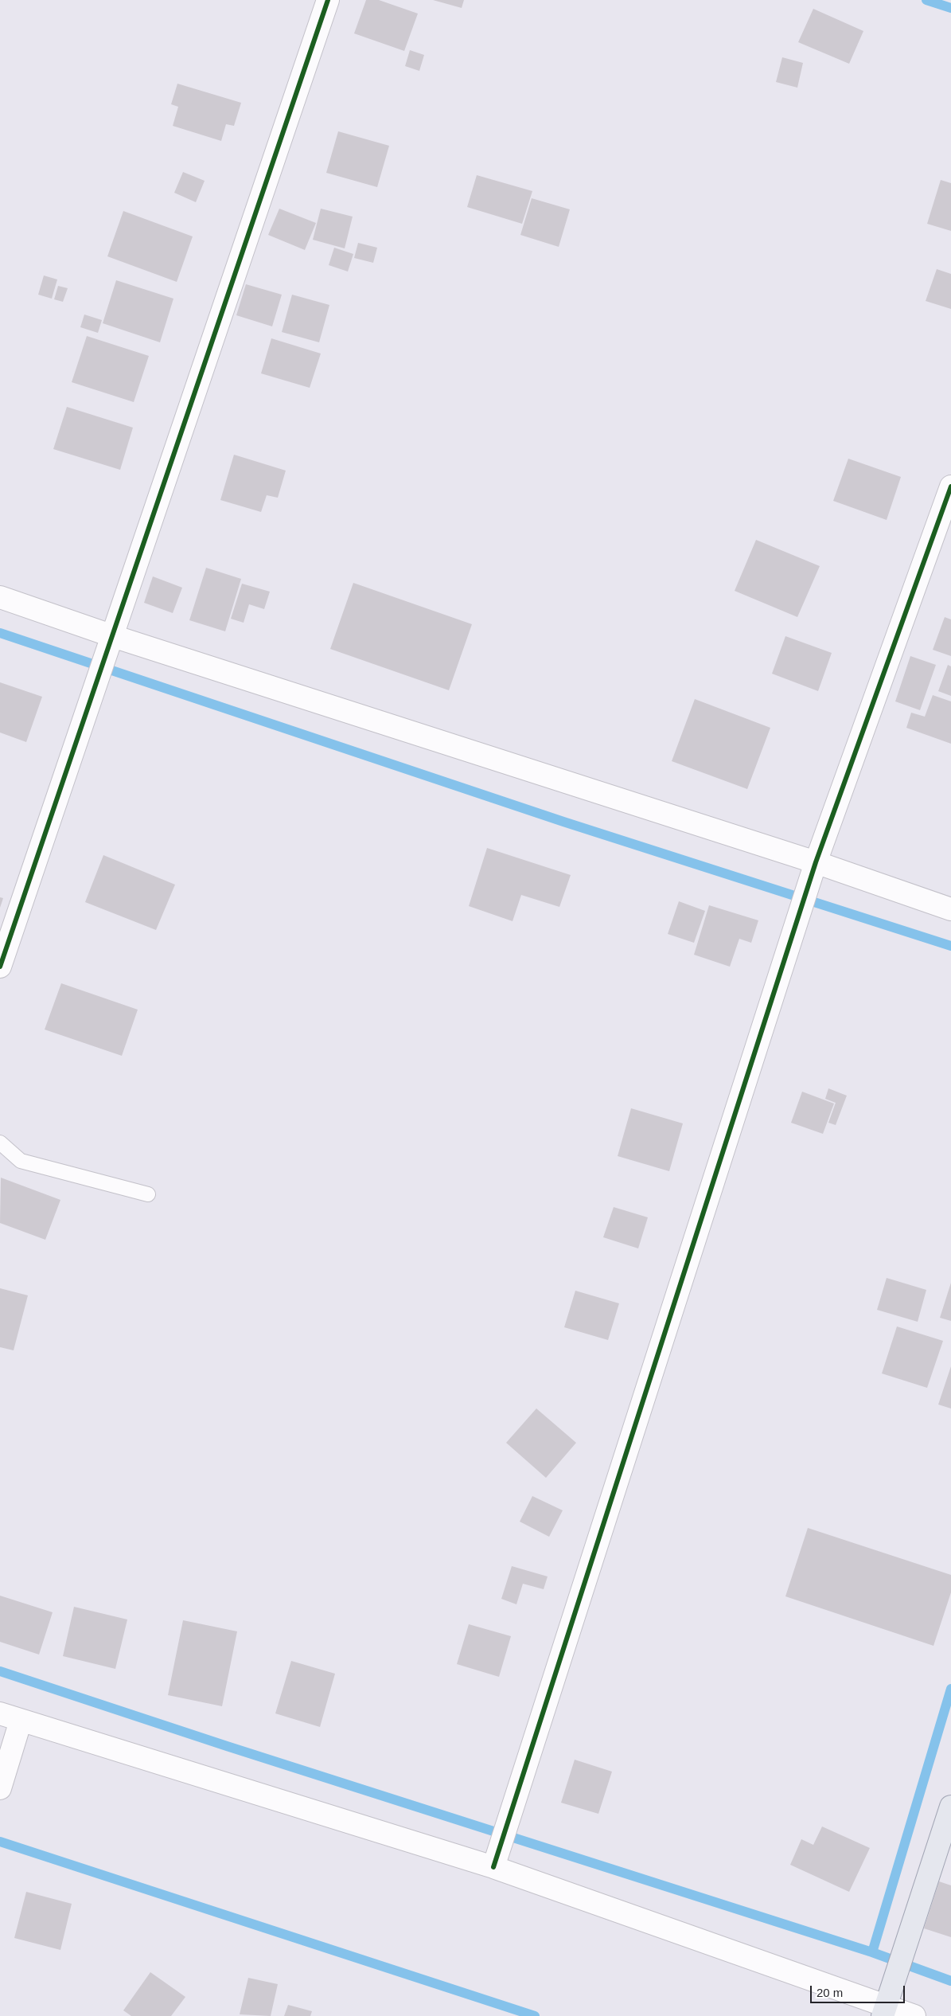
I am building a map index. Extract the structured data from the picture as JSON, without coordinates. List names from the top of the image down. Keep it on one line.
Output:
{"scale_bar":"20 m"}
